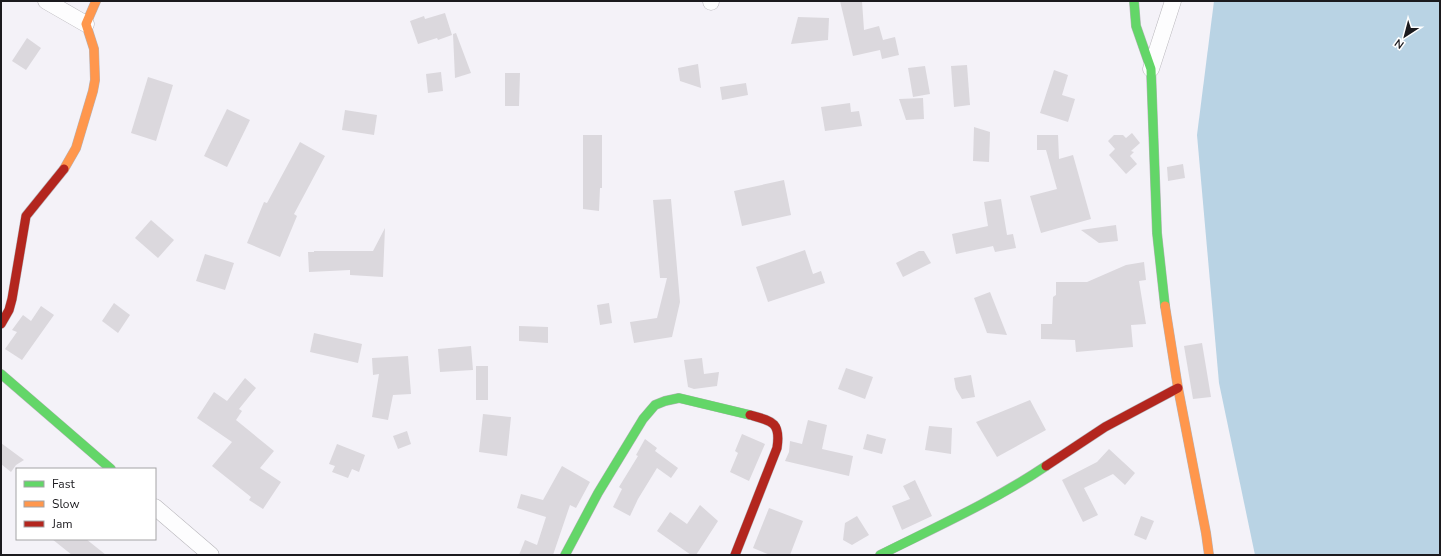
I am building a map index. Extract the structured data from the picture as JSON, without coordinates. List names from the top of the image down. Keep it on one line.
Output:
{"legend":["Fast","Slow","Jam"],"north":"bottom left"}
